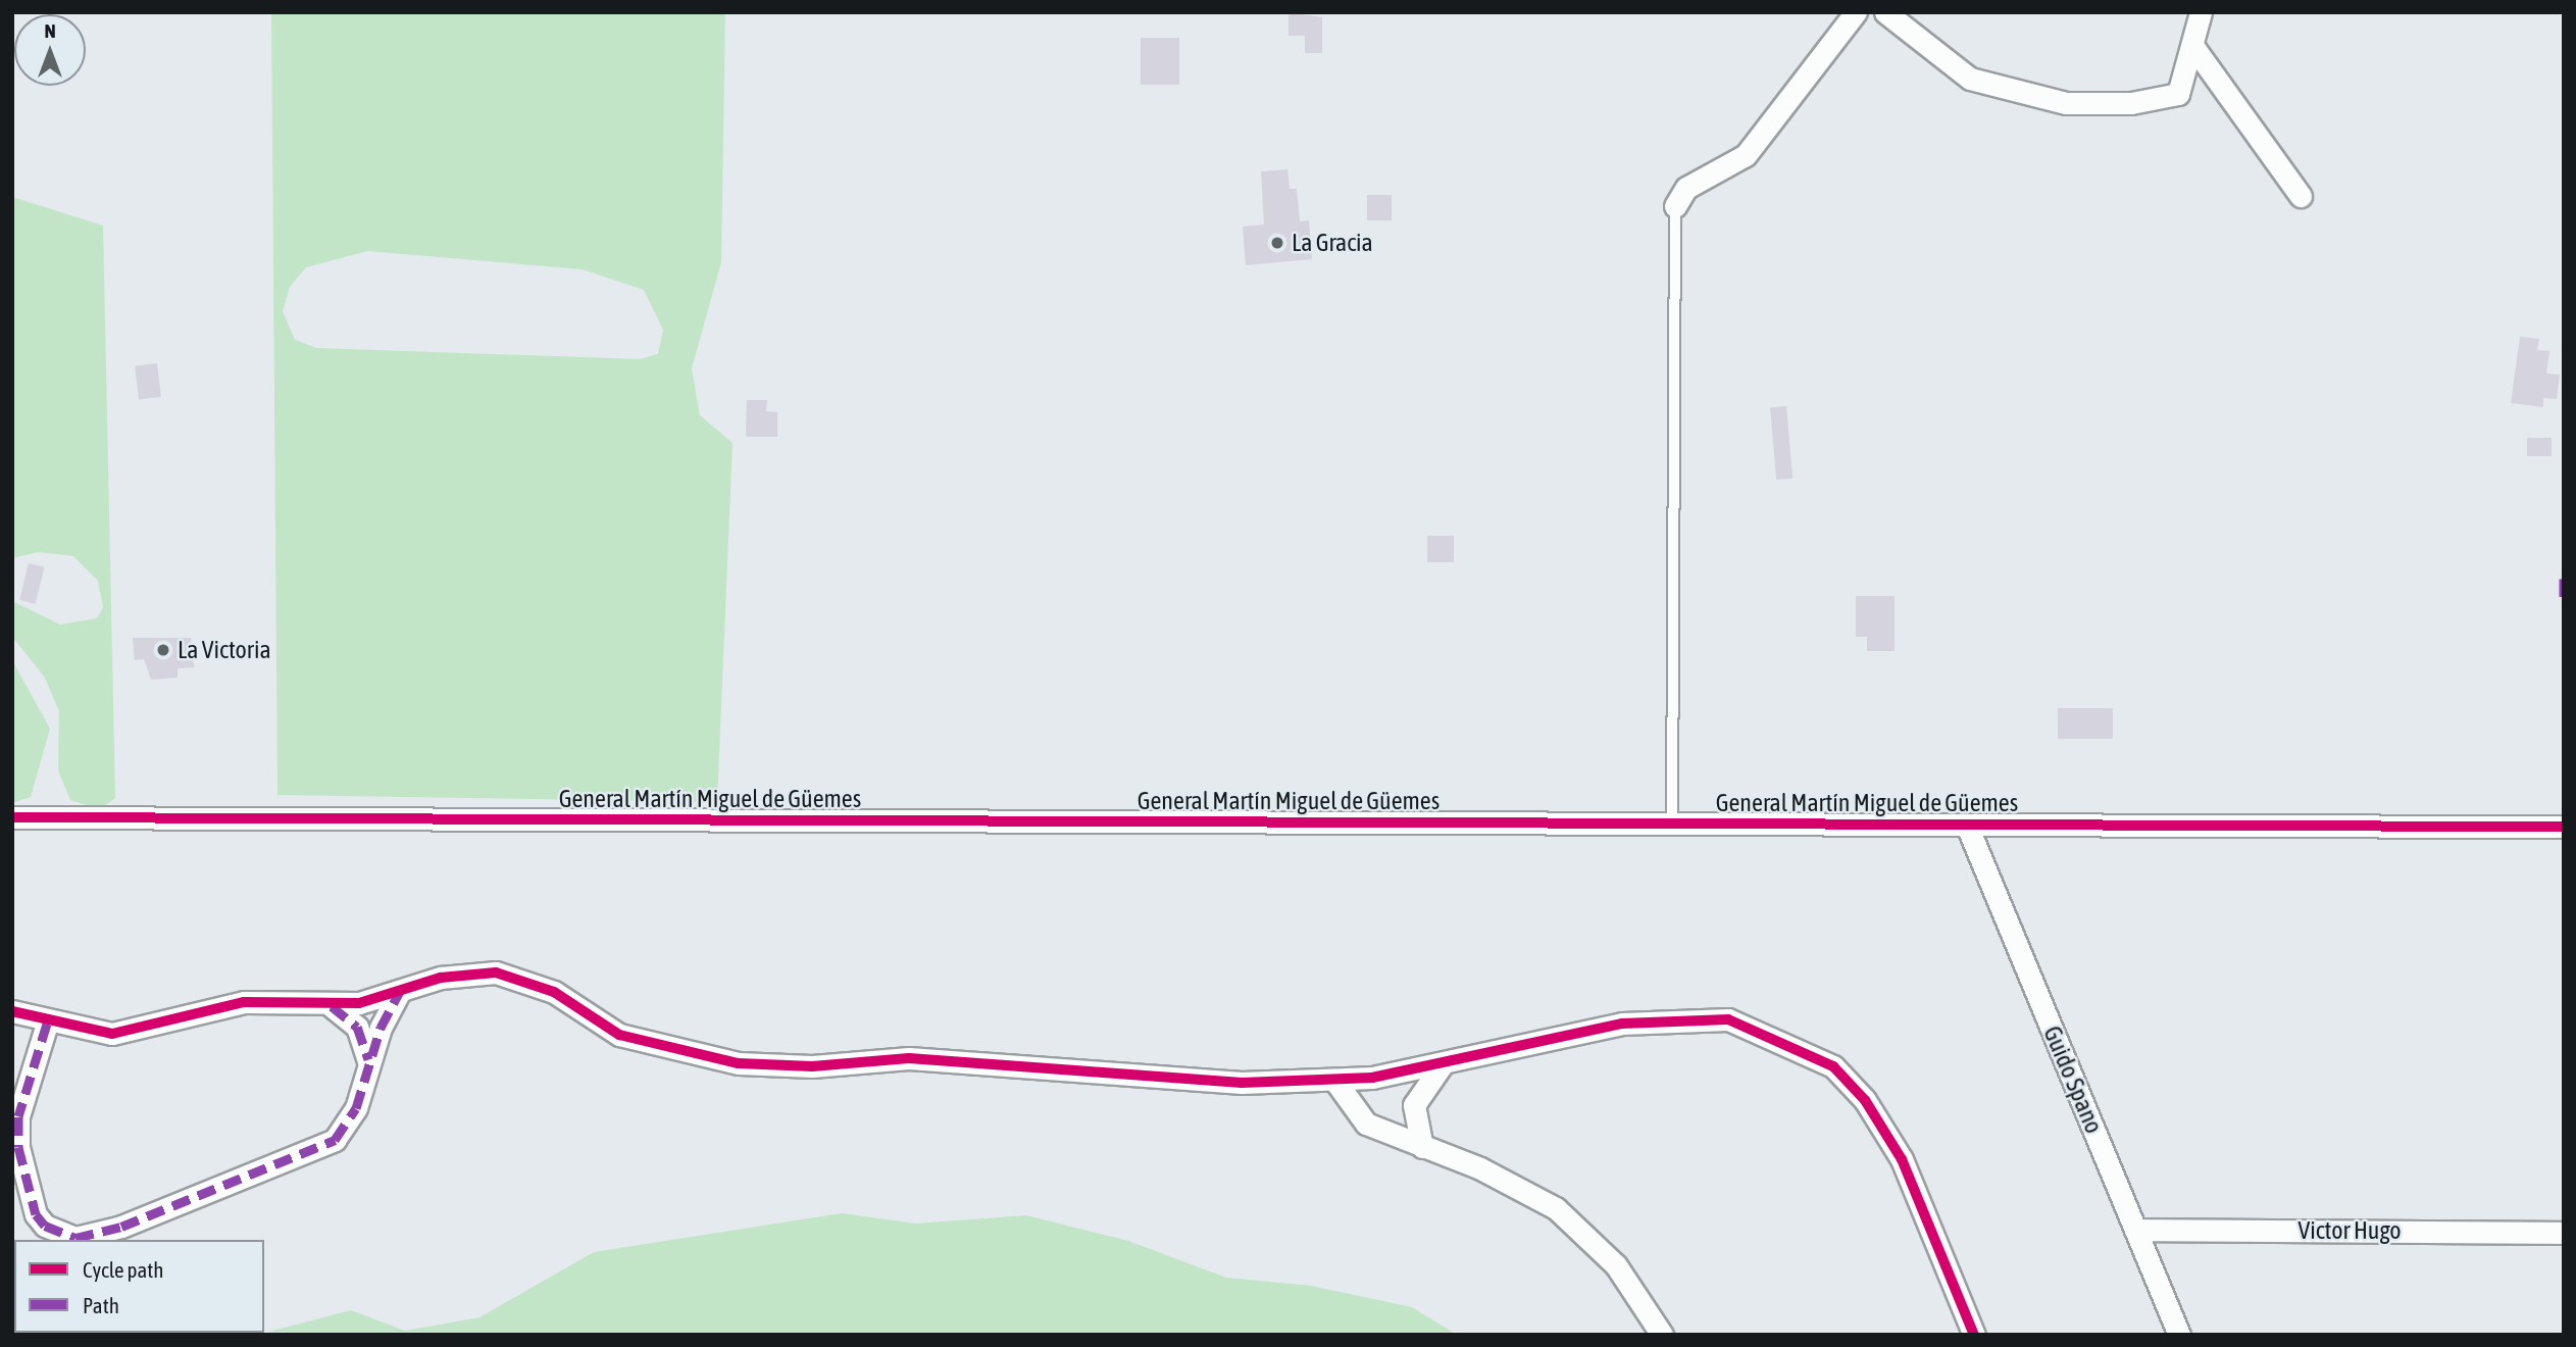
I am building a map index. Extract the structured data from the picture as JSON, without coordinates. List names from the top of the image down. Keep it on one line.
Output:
{"streets":{"street":["General Martín Miguel de Güemes","Guido Spano","Victor Hugo"]},"crossings":[["General Martín Miguel de Güemes","Guido Spano"],["Guido Spano","Victor Hugo"]],"places":["La Gracia","La Victoria"],"legend":["Cycle path","Path"],"north":"top"}
